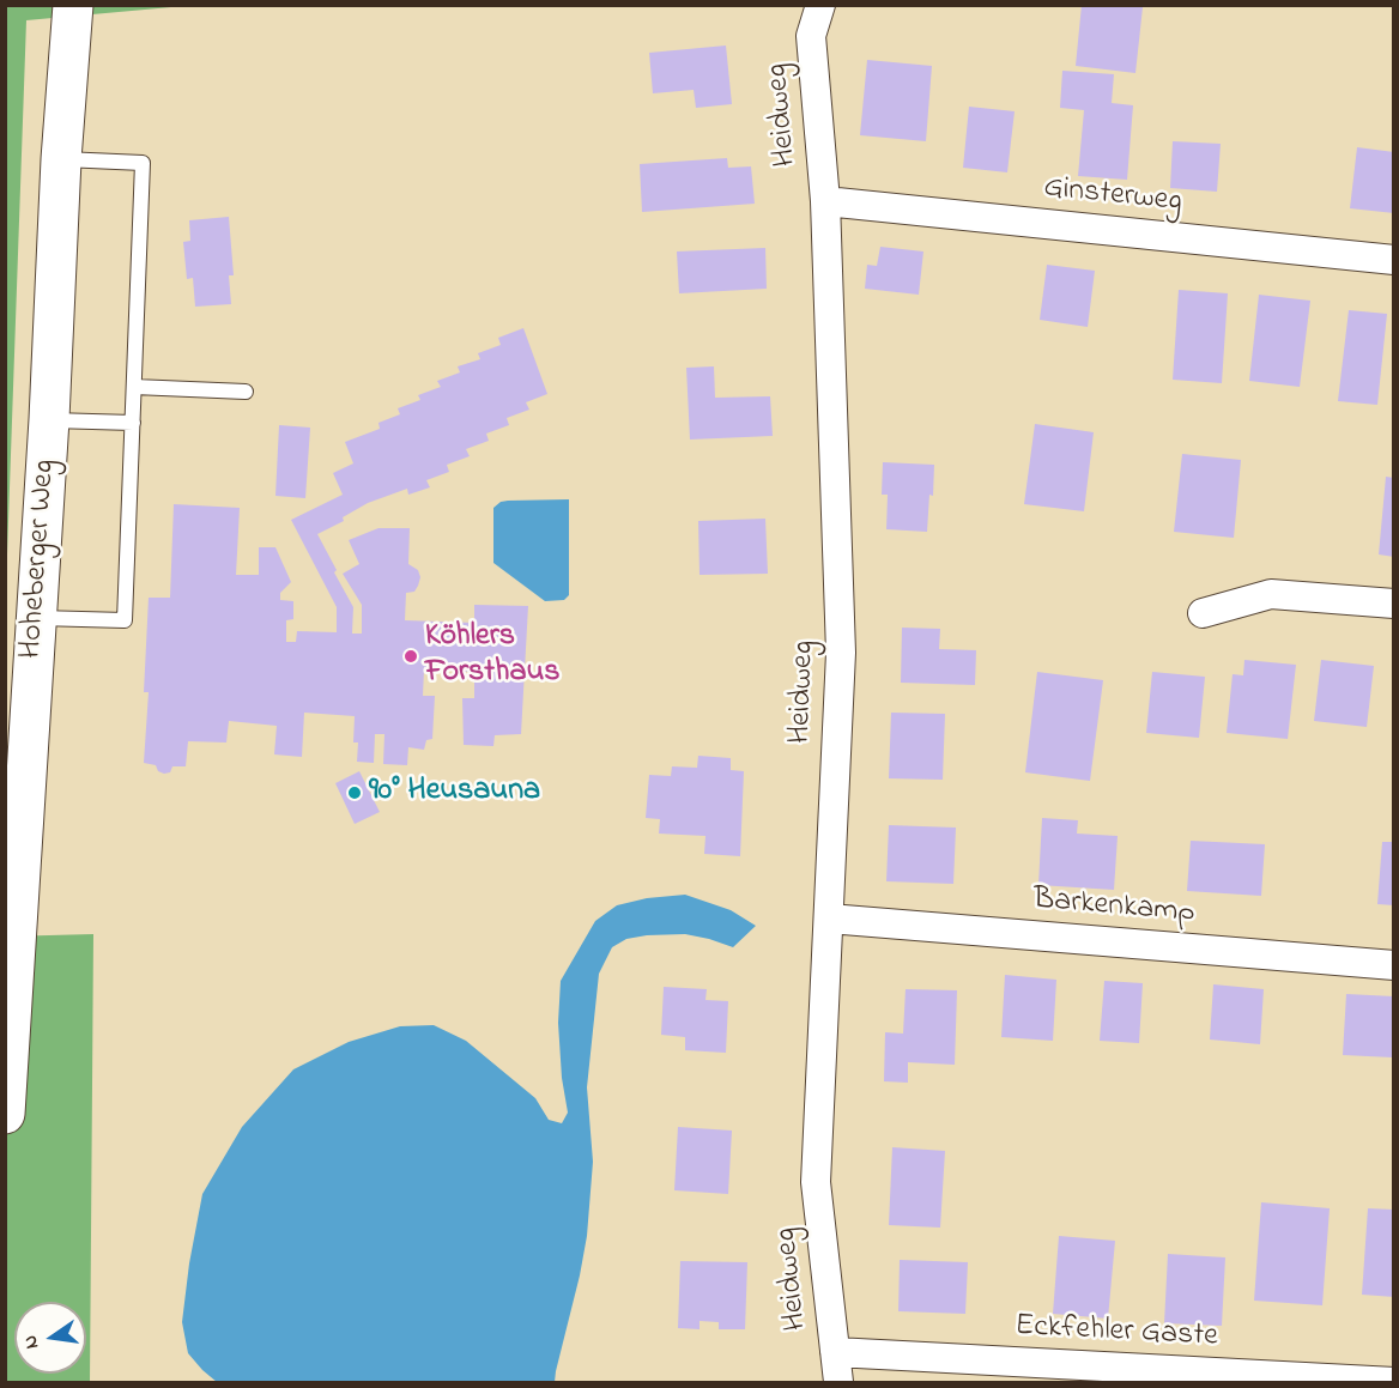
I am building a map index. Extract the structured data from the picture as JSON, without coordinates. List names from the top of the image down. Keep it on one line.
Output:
{"streets":{"street":["Heidweg","Ginsterweg","Hoheberger Weg","Barkenkamp","Eckfehler Gaste"]},"crossings":[["Heidweg","Ginsterweg"],["Heidweg","Barkenkamp"],["Heidweg","Eckfehler Gaste"]],"places":["Köhlers Forsthaus","90° Heusauna"],"north":"left"}
